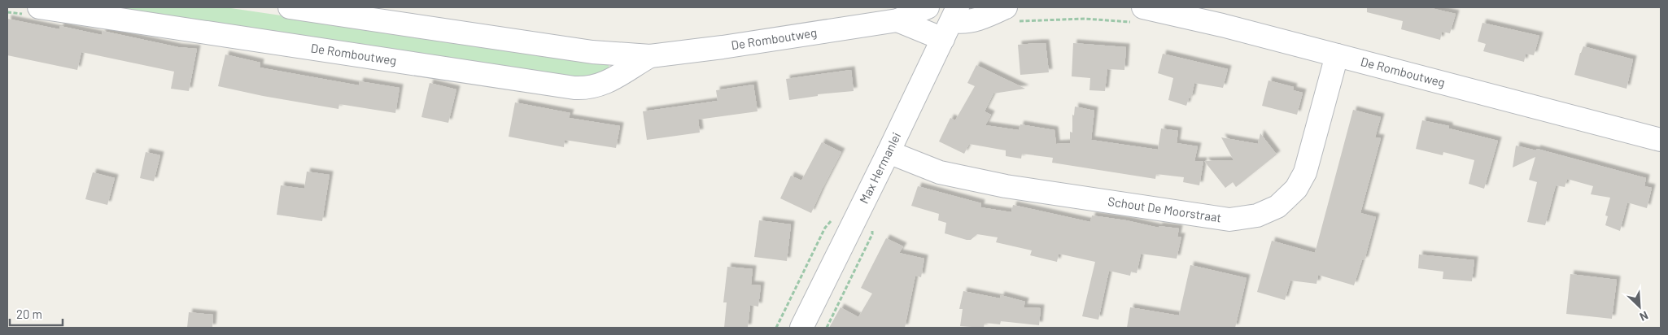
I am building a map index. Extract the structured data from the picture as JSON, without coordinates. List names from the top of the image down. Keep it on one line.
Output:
{"streets":{"street":["De Romboutweg","Max Hermanlei","Schout De Moorstraat"]},"crossings":[["De Romboutweg","Schout De Moorstraat"],["Max Hermanlei","Schout De Moorstraat"]],"scale_bar":"20 m","north":"bottom right"}
